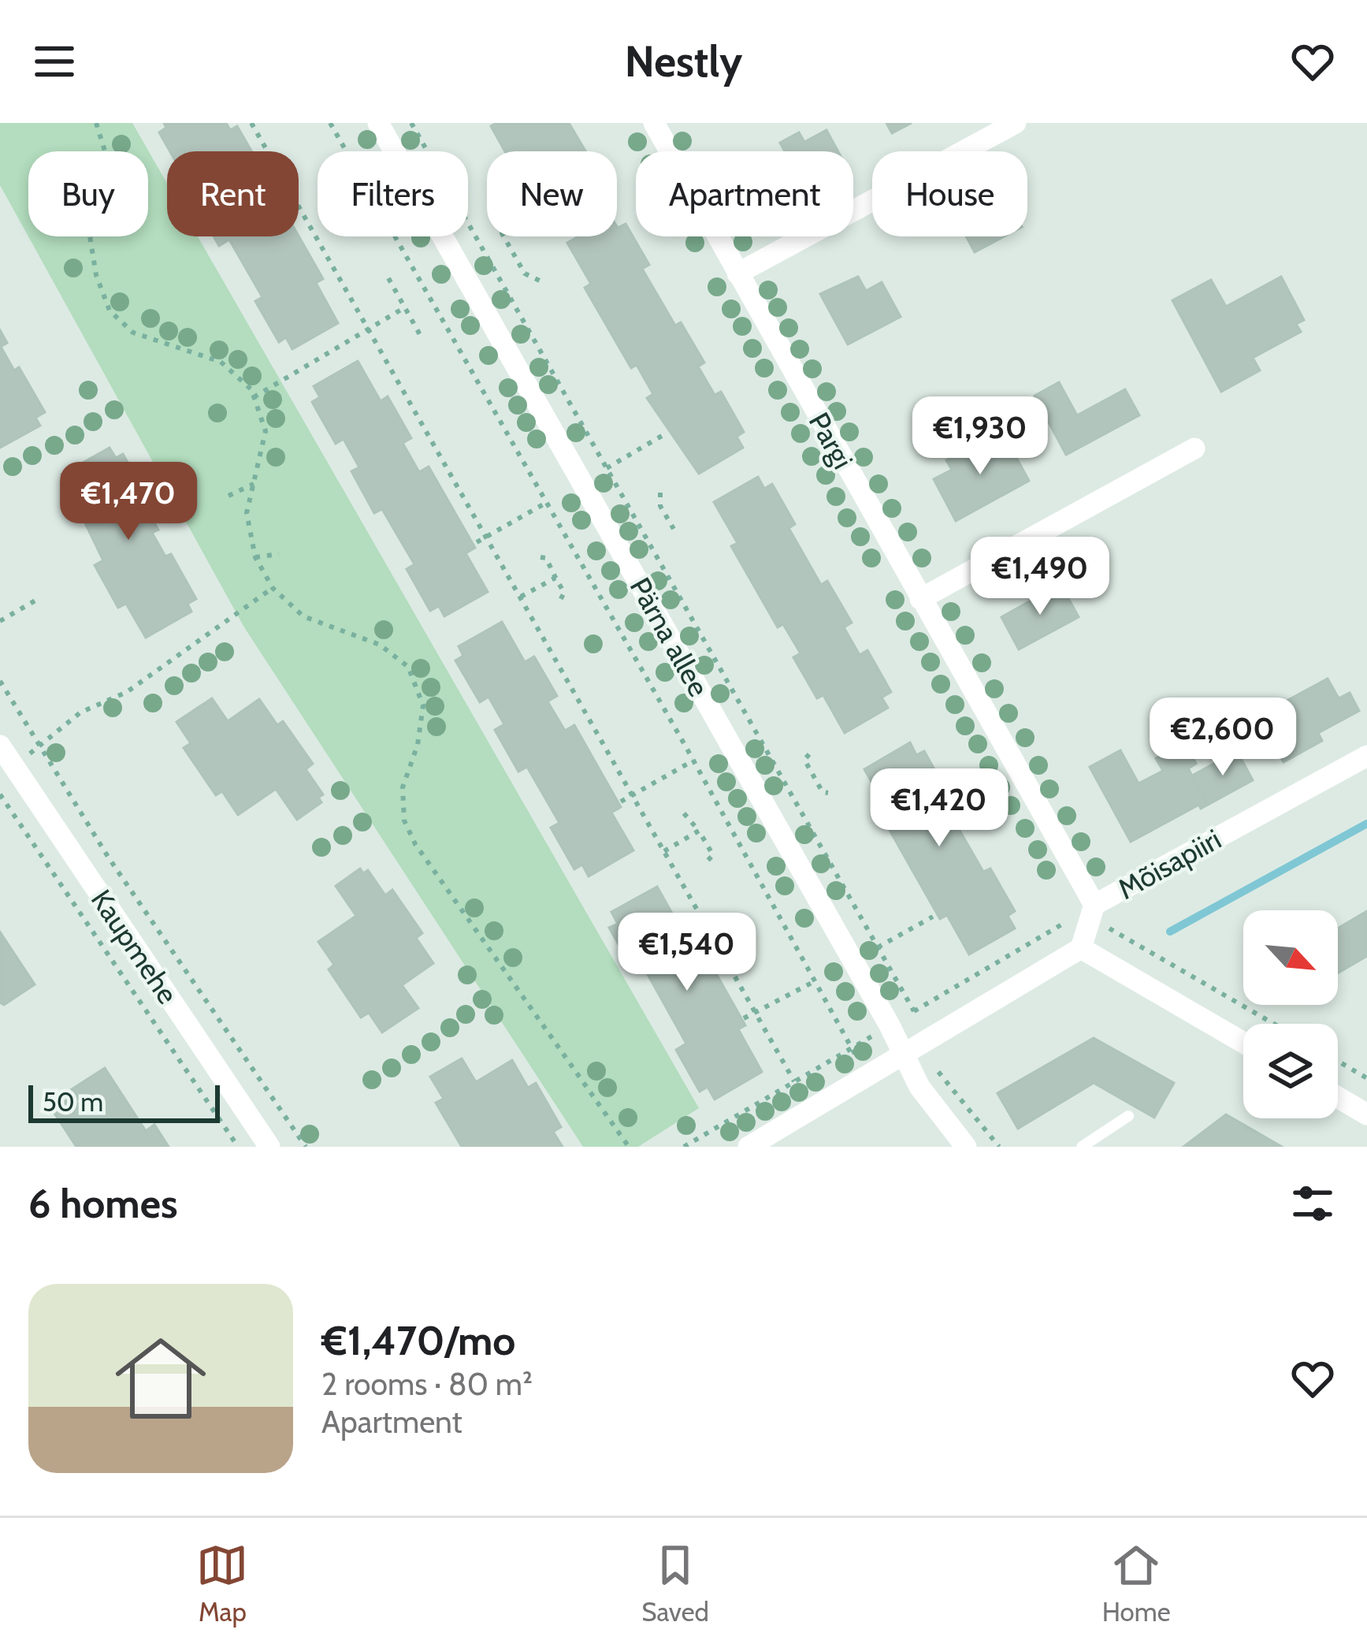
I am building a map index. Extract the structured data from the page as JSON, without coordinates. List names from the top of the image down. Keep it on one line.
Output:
{"streets":{"street":["Pargi","Pärna allee","Mõisapiiri","Kaupmehe"]},"crossings":[["Pargi","Mõisapiiri"]],"scale_bar":"50 m","north":"bottom right","page":{"header":"Nestly","chip":["Buy","Rent","Filters","New","Apartment","House"],"price":["€1,930","€1,470","€1,490","€2,600","€1,420","€1,540"],"scale":"50 m","heading":"6 homes","list":[{"name":"€1,470/mo","note":"2 rooms · 80 m² · Apartment"}],"tabs":["Map","Saved","Home"]}}
